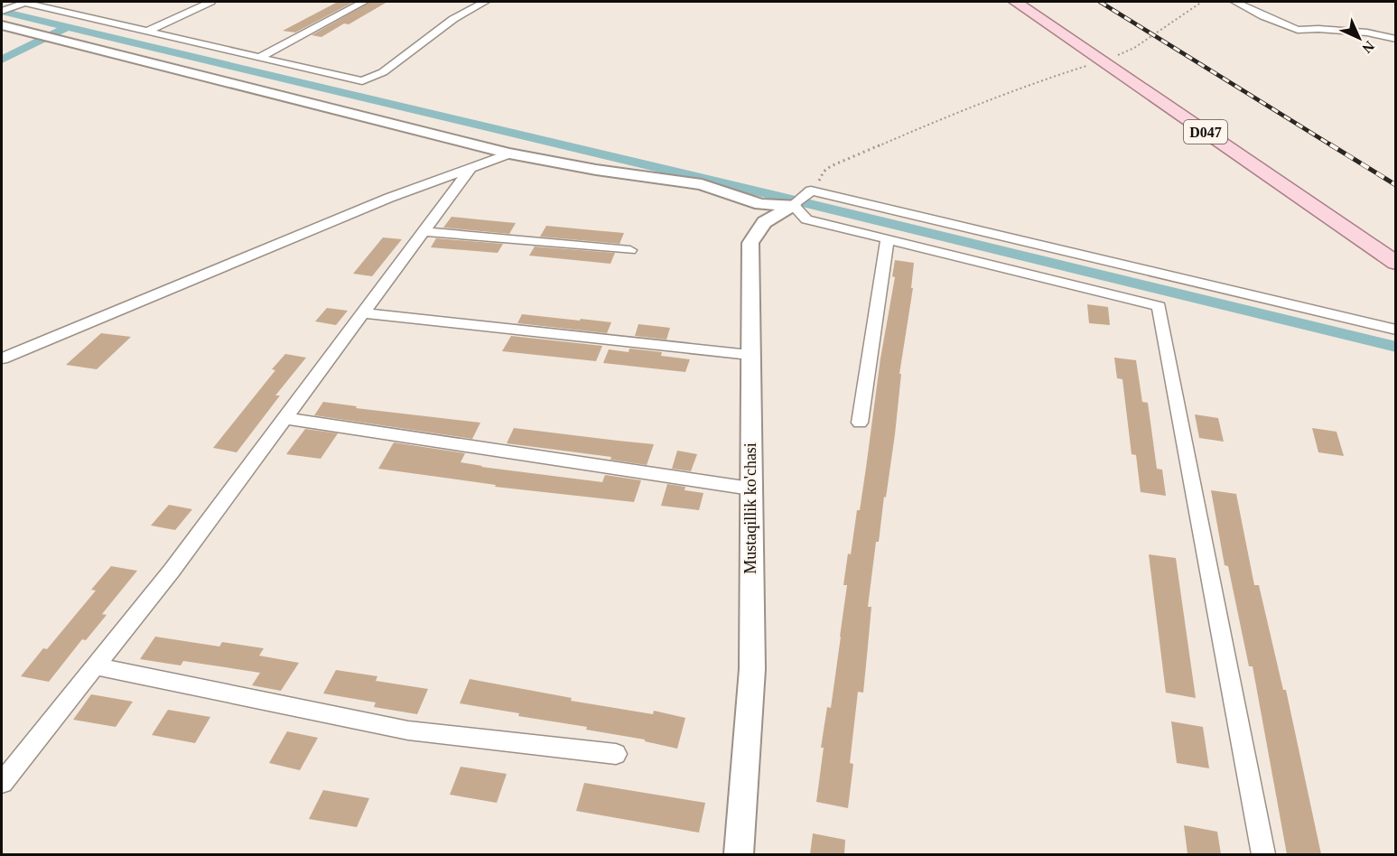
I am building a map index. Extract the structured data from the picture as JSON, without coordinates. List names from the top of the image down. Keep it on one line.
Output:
{"streets":{"main road":["D047"],"street":["Mustaqillik ko'chasi"]},"north":"bottom right"}
